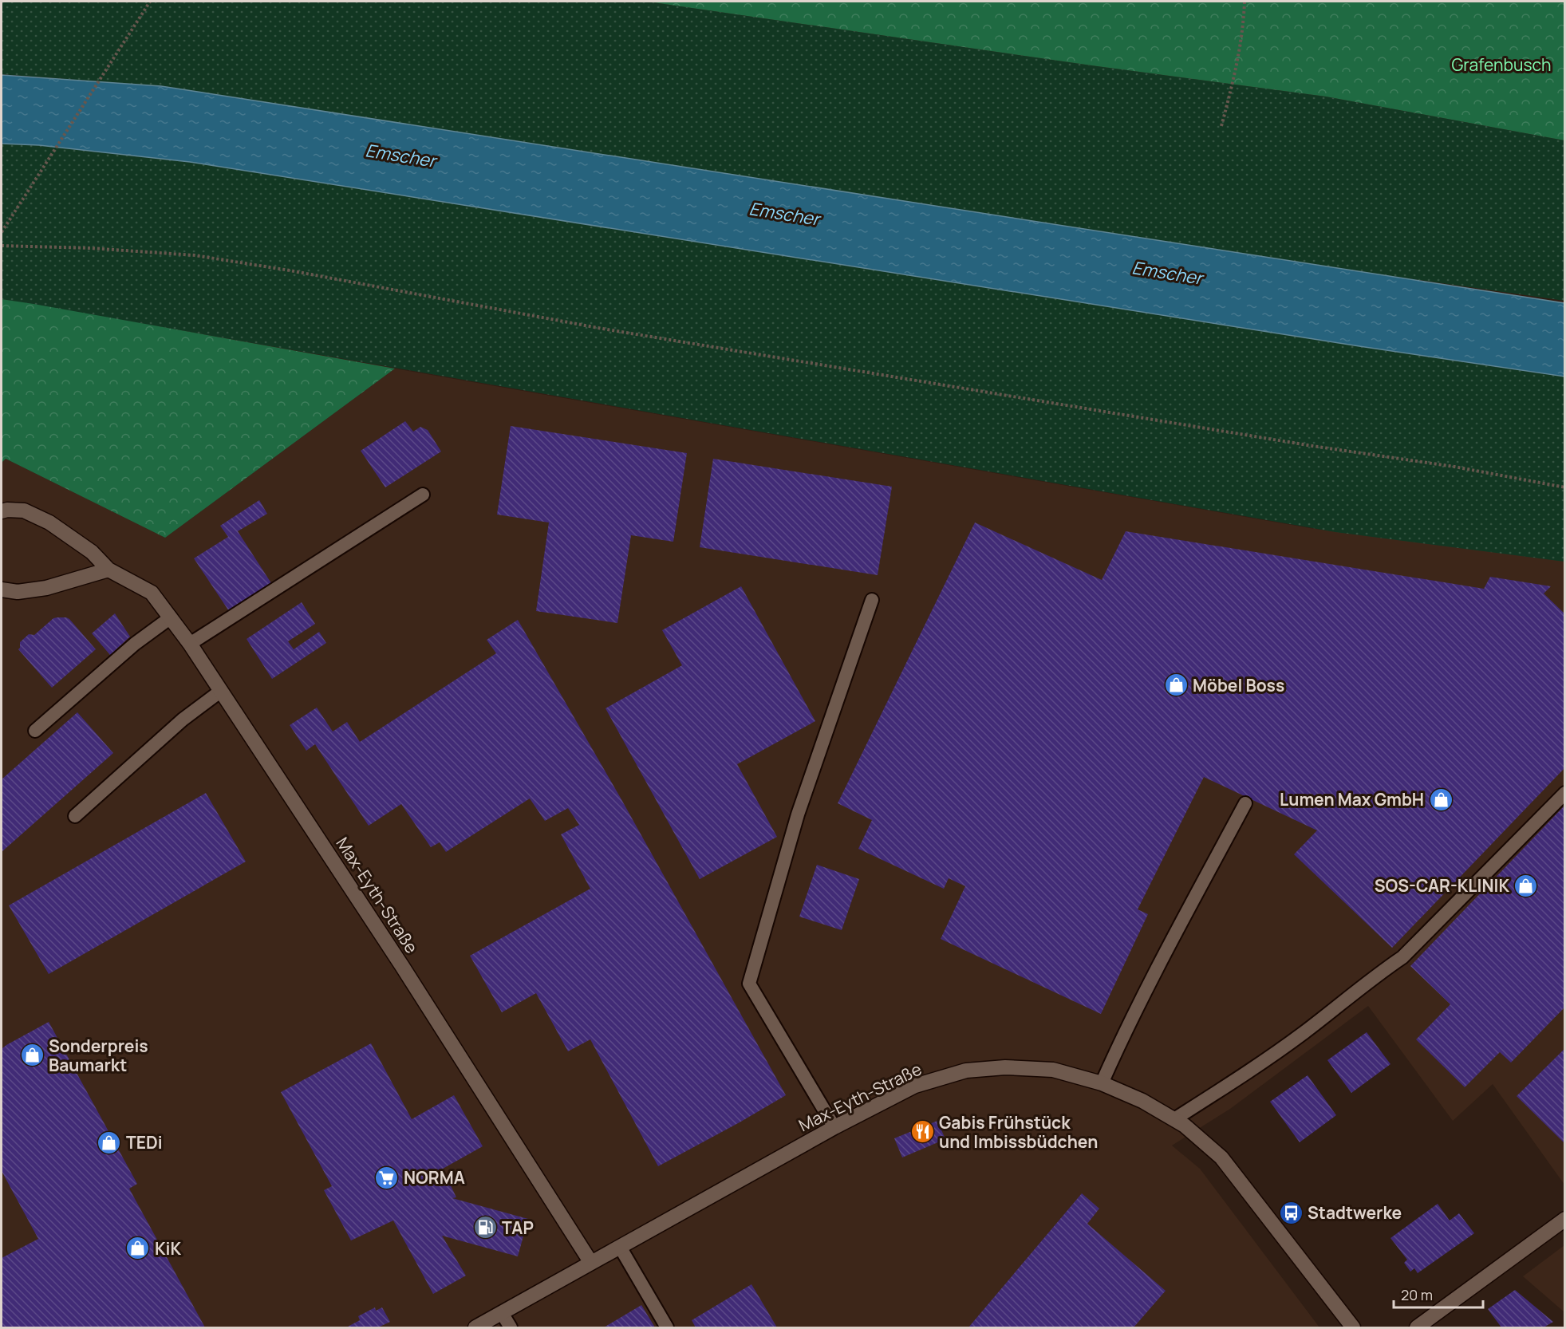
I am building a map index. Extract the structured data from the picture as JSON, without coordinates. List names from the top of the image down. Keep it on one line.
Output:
{"streets":{"street":["Max-Eyth-Straße"]},"water":["Emscher"],"parks":["Grafenbusch"],"places":{"shop":["Möbel Boss","Lumen Max GmbH","SOS-CAR-KLINIK","Sonderpreis Baumarkt","TEDi","KiK"],"restaurant":["Gabis Frühstück und Imbissbüdchen"],"supermarket":["NORMA"],"bus stop":["Stadtwerke"],"fuel station":["TAP"]},"scale_bar":"20 m"}
